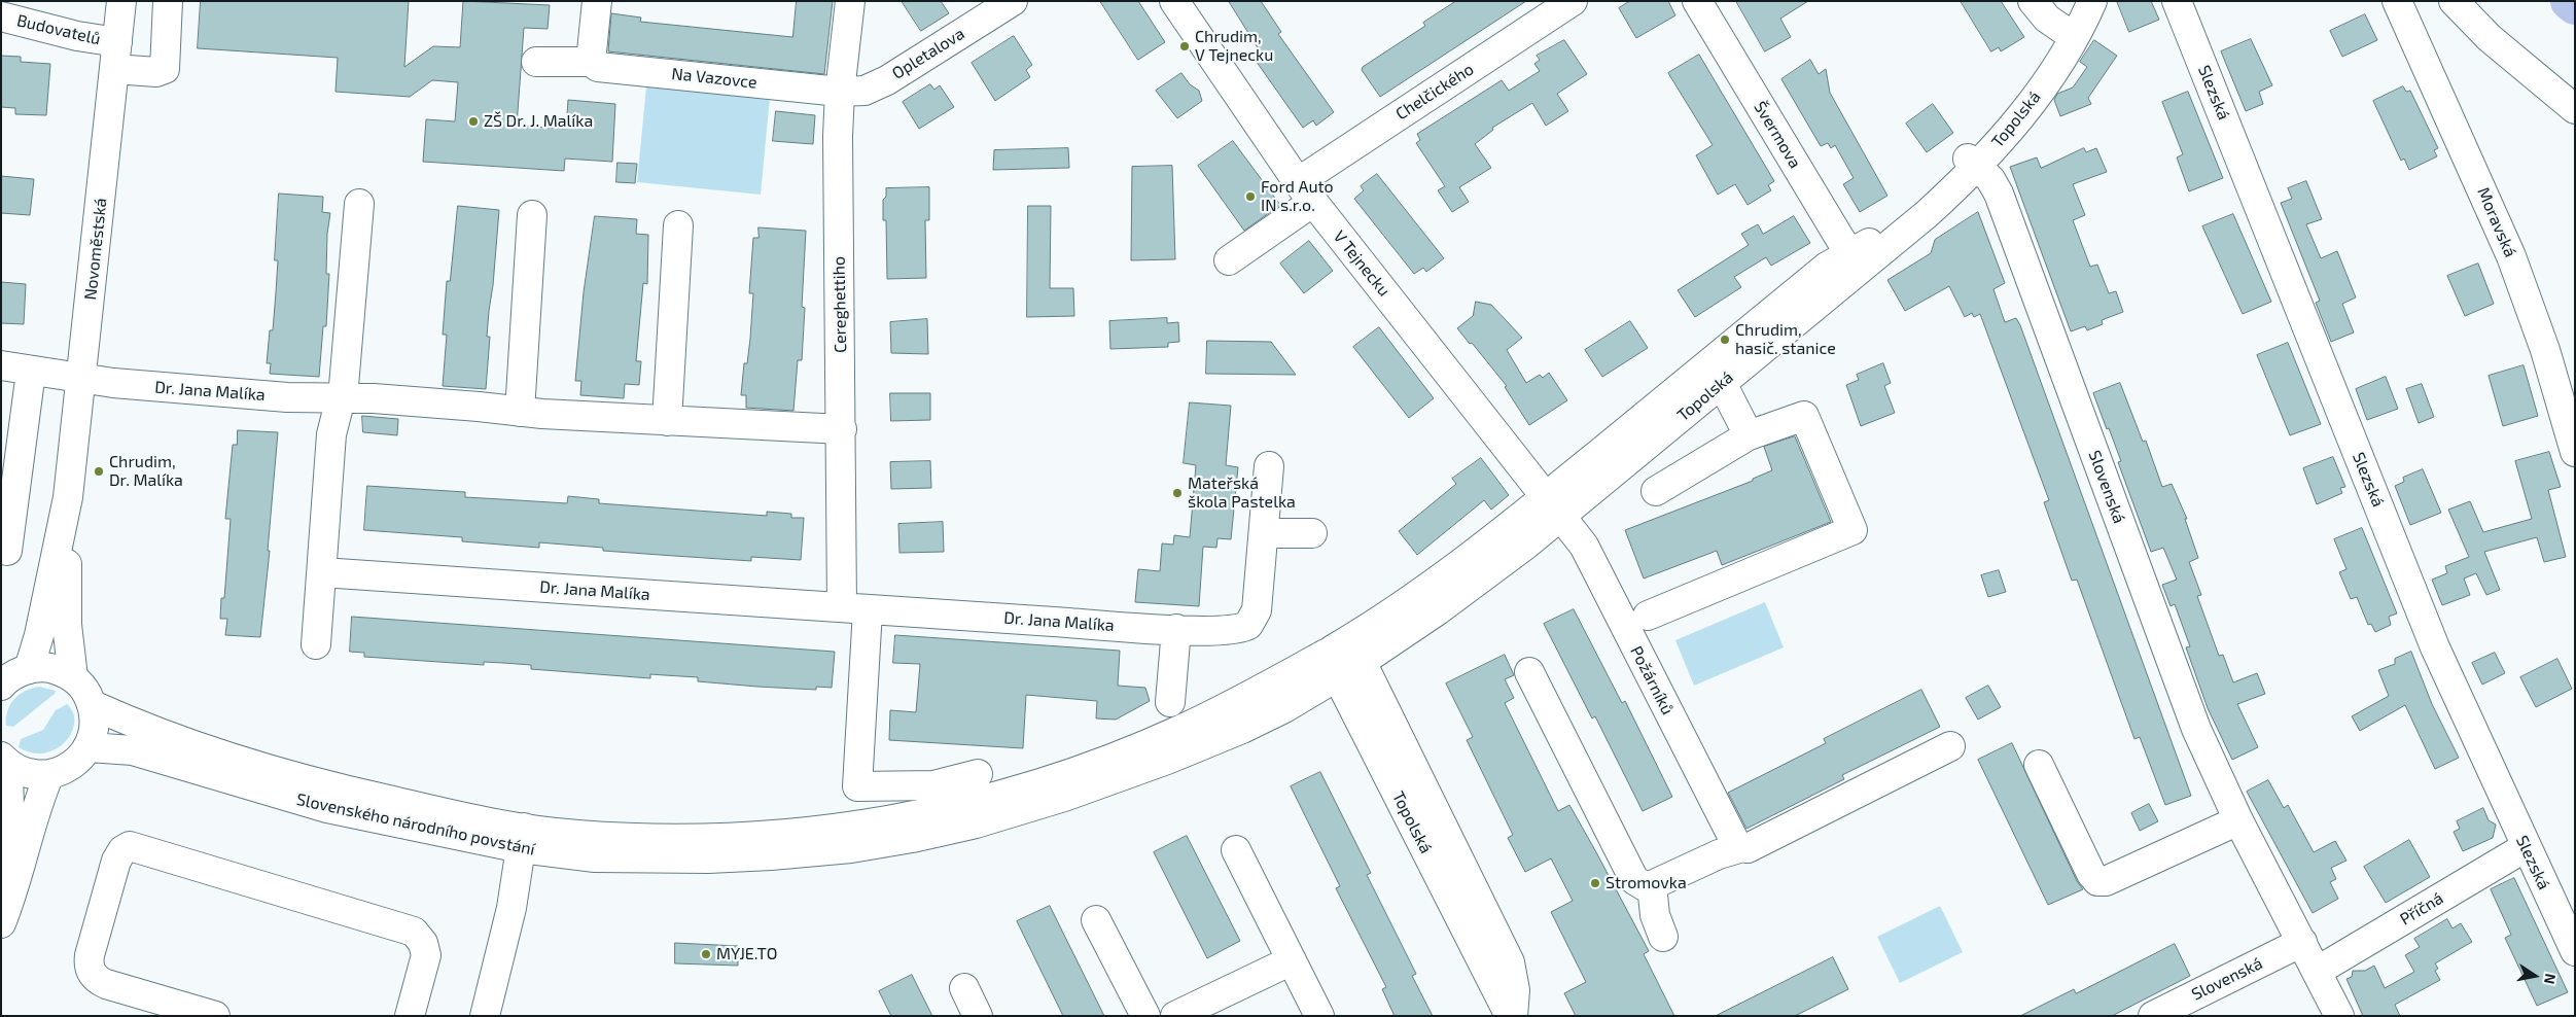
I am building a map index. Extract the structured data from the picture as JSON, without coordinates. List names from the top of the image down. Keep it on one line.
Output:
{"streets":{"street":["Budovatelů","Opletalova","Na Vazovce","Chelčického","Slezská","Topolská","Švermova","Moravská","Novoměstská","V Tejnecku","Cereghettiho","Dr. Jana Malíka","Slovenská","Požárníků","Slovenského národního povstání","Příčná"]},"crossings":[["Budovatelů","Novoměstská"],["Opletalova","Na Vazovce"],["Opletalova","Cereghettiho"],["Na Vazovce","Cereghettiho"],["Chelčického","V Tejnecku"],["Slezská","Příčná"],["Topolská","Švermova"],["Topolská","V Tejnecku"],["Topolská","Slovenská"],["Topolská","Požárníků"],["Topolská","Slovenského národního povstání"],["Novoměstská","Dr. Jana Malíka"],["V Tejnecku","Požárníků"],["Cereghettiho","Dr. Jana Malíka"],["Slovenská","Příčná"]],"places":["Chrudim, V Tejnecku","ZŠ Dr. J. Malíka","Ford Auto IN s.r.o.","Chrudim, hasič. stanice","Chrudim, Dr. Malíka","Mateřská škola Pastelka","Stromovka","MYJE.TO"],"north":"right"}
